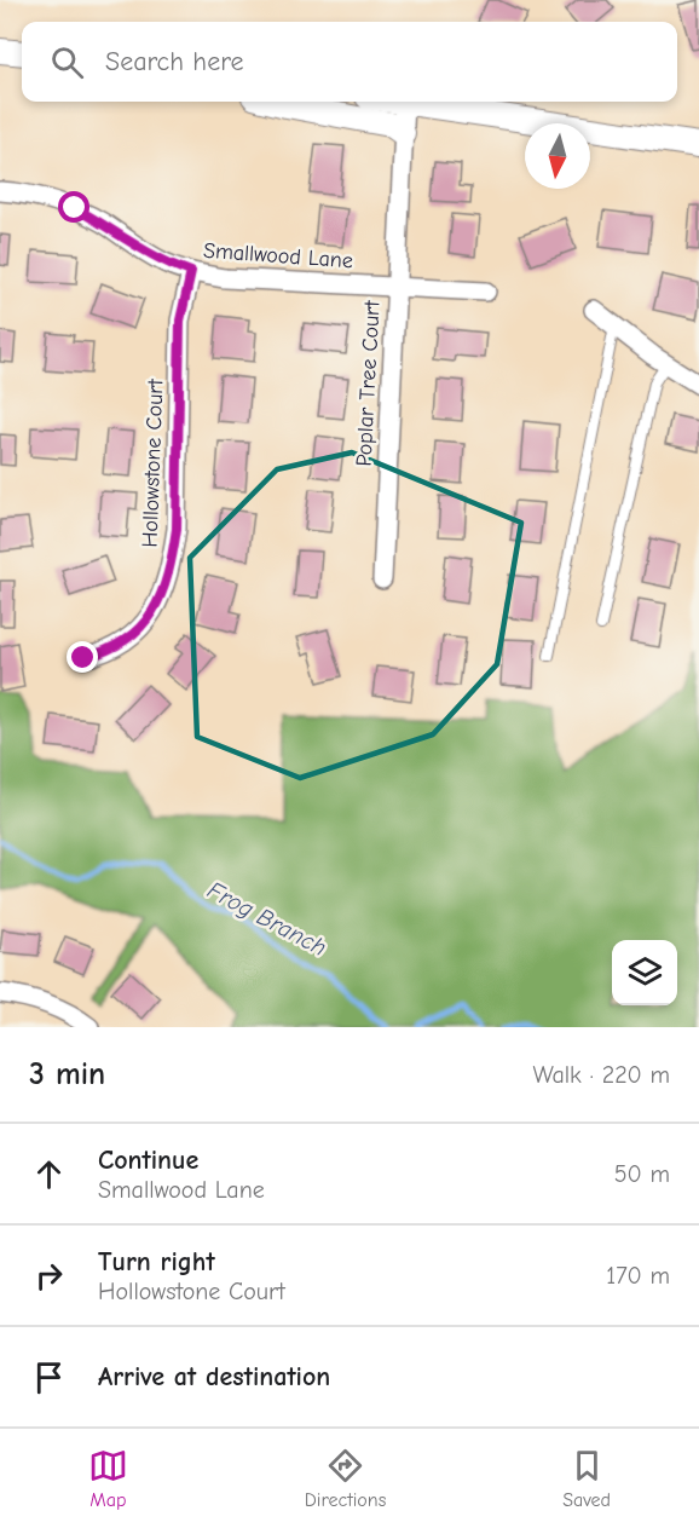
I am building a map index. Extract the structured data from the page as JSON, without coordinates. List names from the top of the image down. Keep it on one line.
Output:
{"streets":{"street":["Smallwood Lane","Poplar Tree Court","Hollowstone Court"]},"crossings":[["Smallwood Lane","Poplar Tree Court"],["Smallwood Lane","Hollowstone Court"]],"water":["Frog Branch"],"north":"bottom","page":{"search":"Search here","heading":["3 min","Walk · 220 m"],"list":[["Continue","Smallwood Lane","50 m"],["Turn right","Hollowstone Court","170 m"],"Arrive at destination"],"nav":["Map","Directions","Saved"]}}
